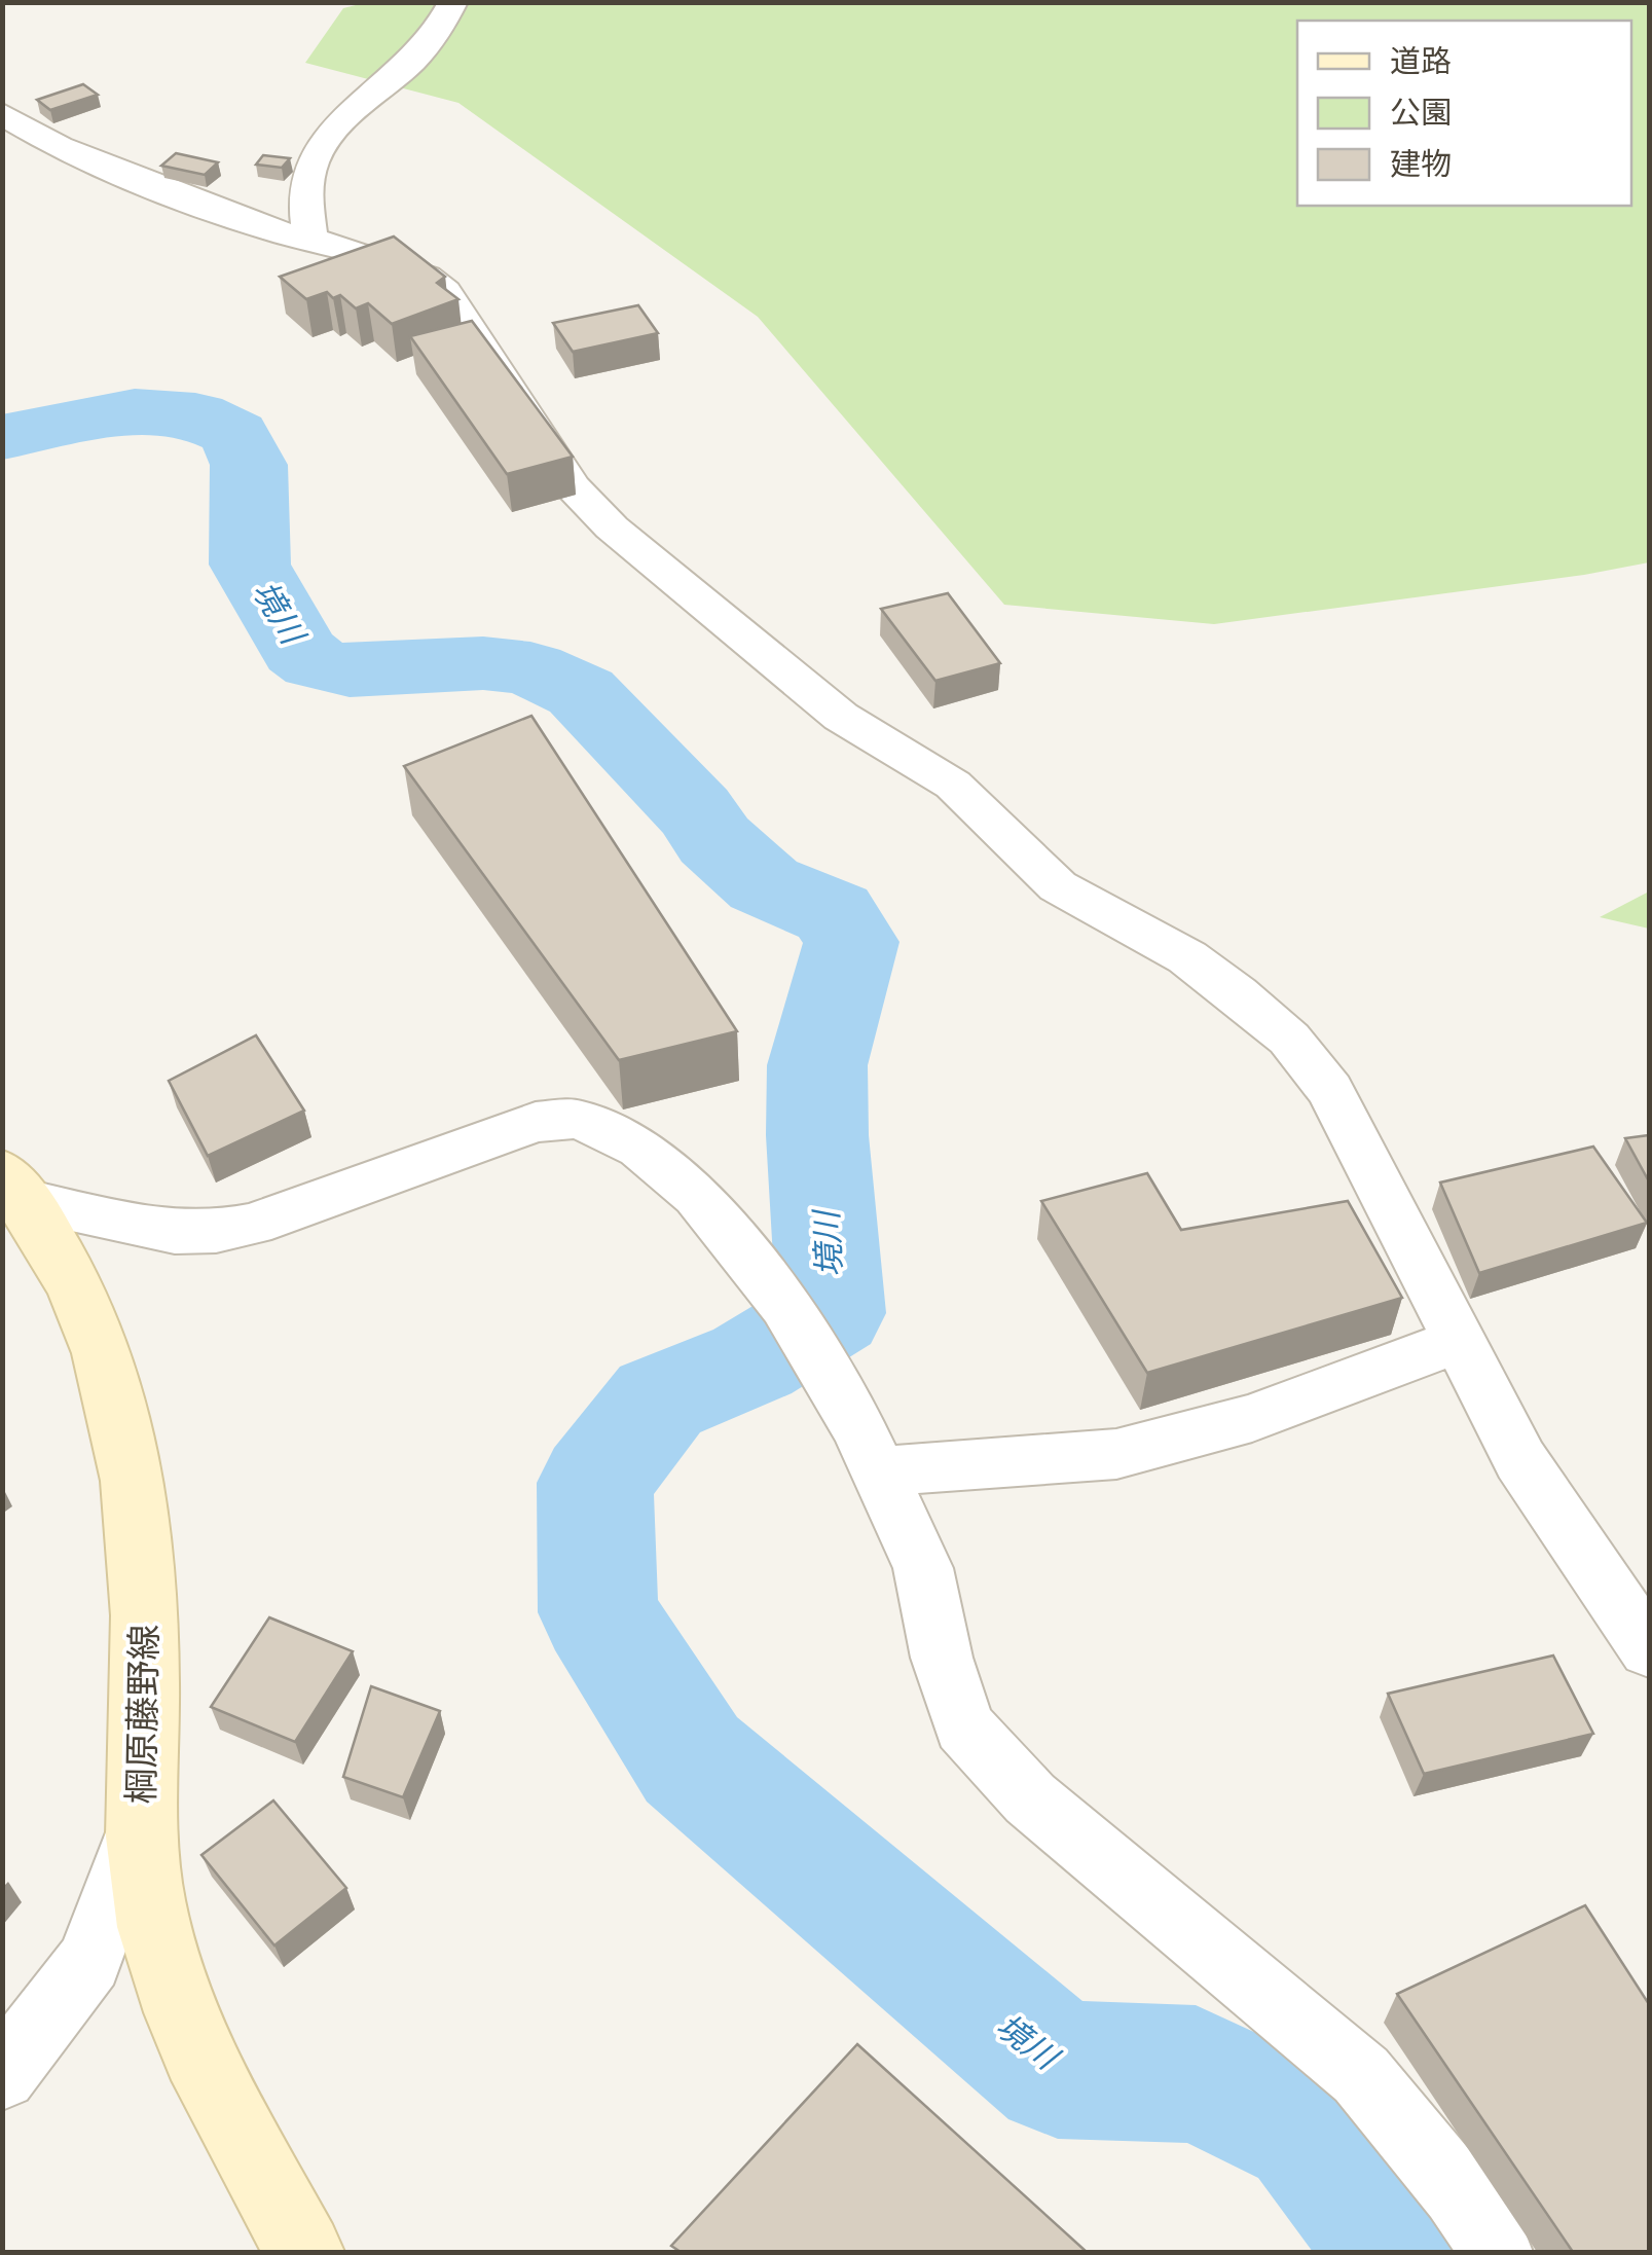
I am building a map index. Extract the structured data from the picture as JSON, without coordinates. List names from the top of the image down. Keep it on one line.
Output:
{"streets":{"main road":["棡原藤野線"]},"water":["境川"],"legend":["道路","公園","建物"]}
